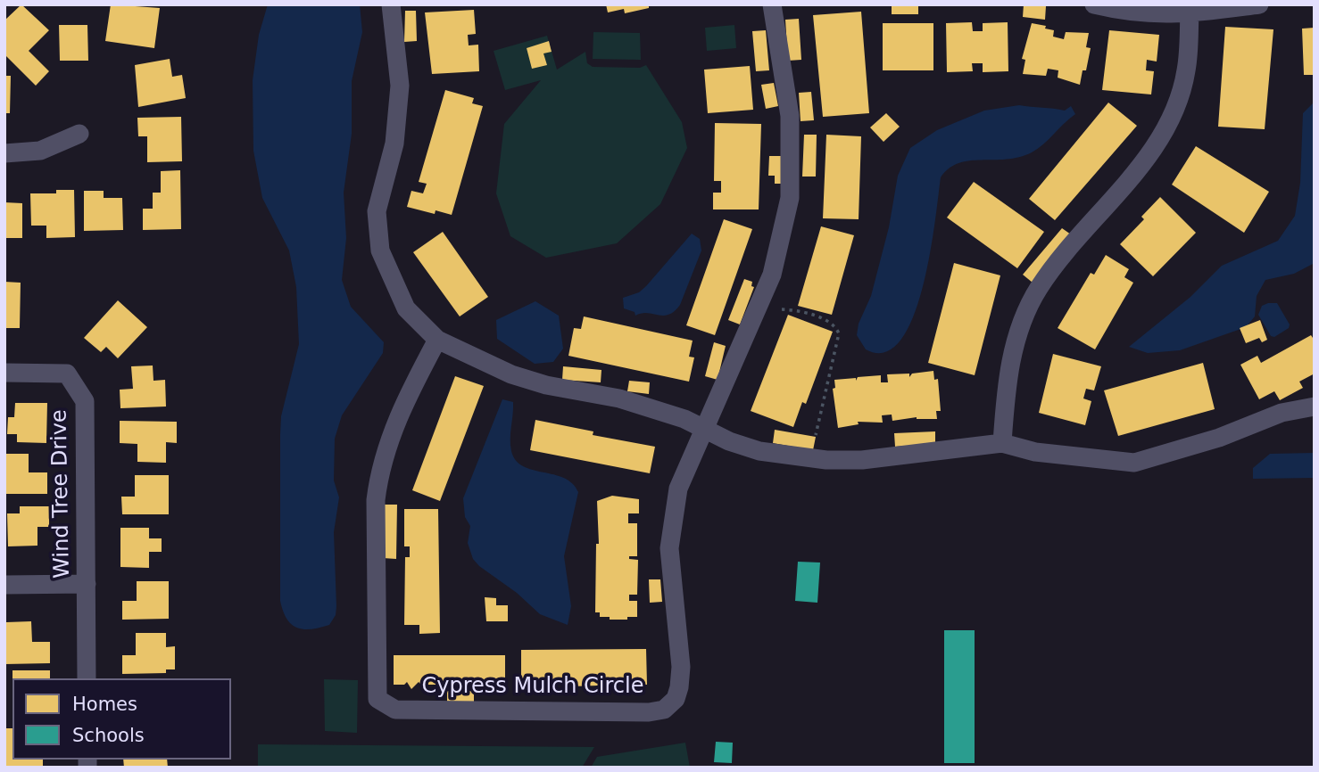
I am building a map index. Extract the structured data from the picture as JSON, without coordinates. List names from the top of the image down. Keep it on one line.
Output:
{"streets":{"street":["Wind Tree Drive","Cypress Mulch Circle"]},"legend":["Homes","Schools"]}
